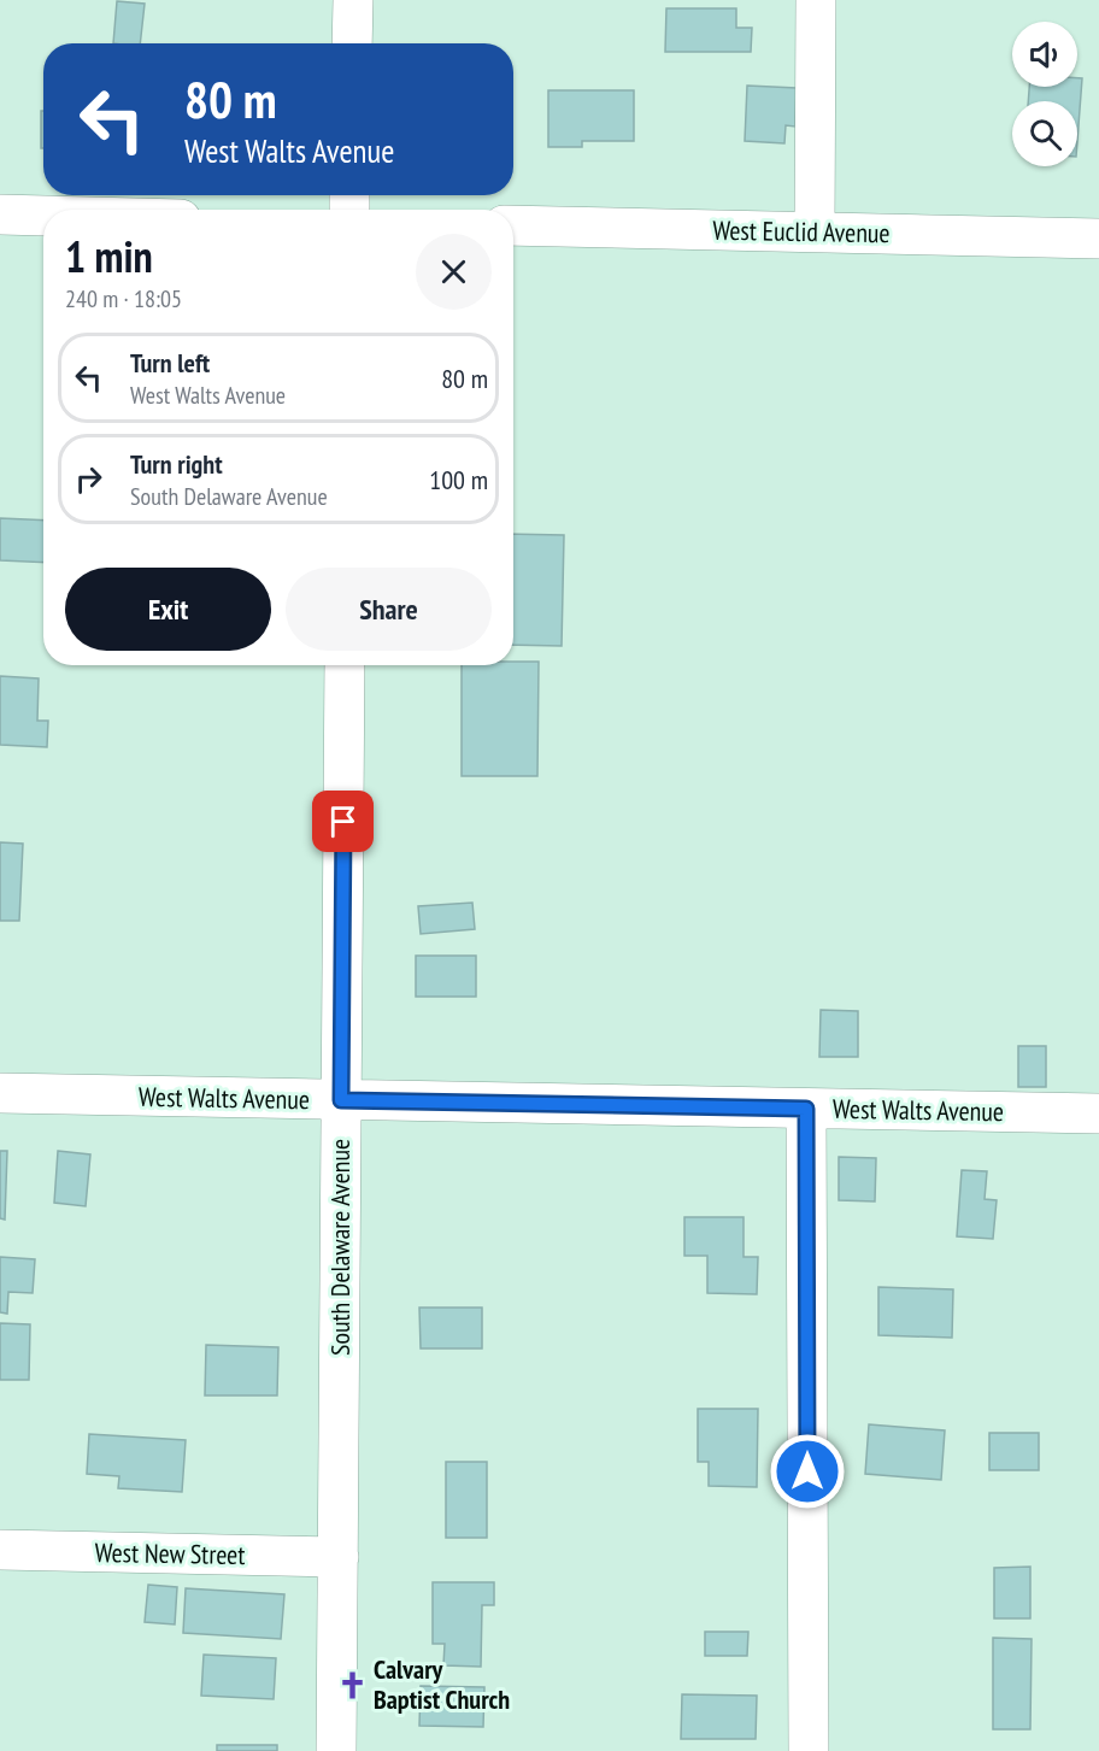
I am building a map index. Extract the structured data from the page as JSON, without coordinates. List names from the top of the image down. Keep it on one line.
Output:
{"streets":{"street":["West Euclid Avenue","West Walts Avenue","South Delaware Avenue","West New Street"]},"crossings":[["West Walts Avenue","South Delaware Avenue"],["South Delaware Avenue","West New Street"]],"places":{"church":["Calvary Baptist Church"]},"page":{"turn":["80 m","West Walts Avenue"],"heading":["1 min","240 m · 18:05"],"list":[{"name":"Turn left","note":"West Walts Avenue","value":"80 m"},{"name":"Turn right","note":"South Delaware Avenue","value":"100 m"}],"buttons":["Exit","Share"]}}
